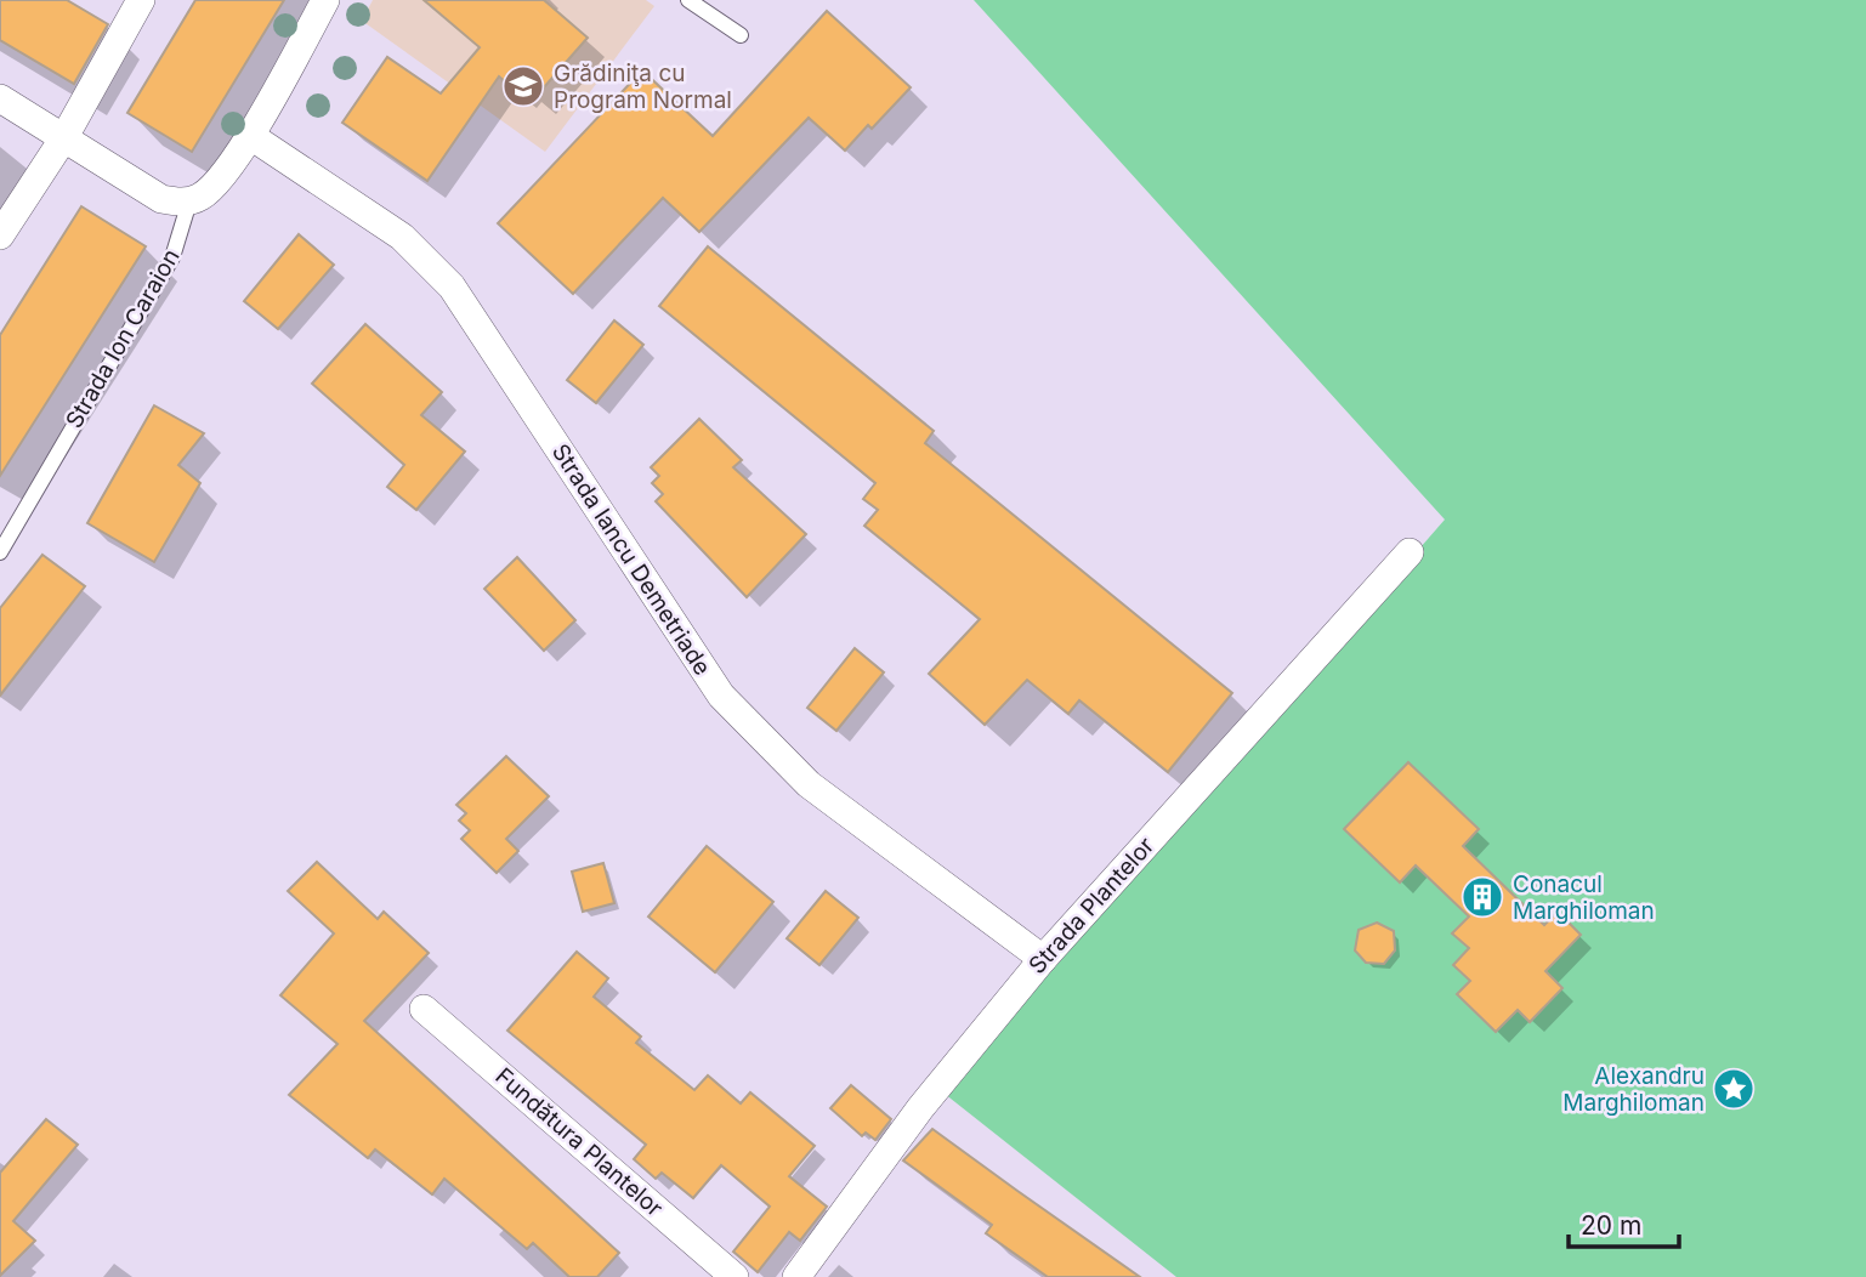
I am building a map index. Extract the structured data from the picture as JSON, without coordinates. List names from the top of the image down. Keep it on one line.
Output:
{"streets":{"street":["Strada Iancu Demetriade","Strada Plantelor","Fundătura Plantelor"],"lane":["Strada Ion Caraion"]},"crossings":[["Strada Iancu Demetriade","Strada Plantelor"]],"places":{"school or university":["Grădiniţa cu Program Normal"],"building":["Conacul Marghiloman"],"place":["Alexandru Marghiloman"]},"scale_bar":"20 m"}
